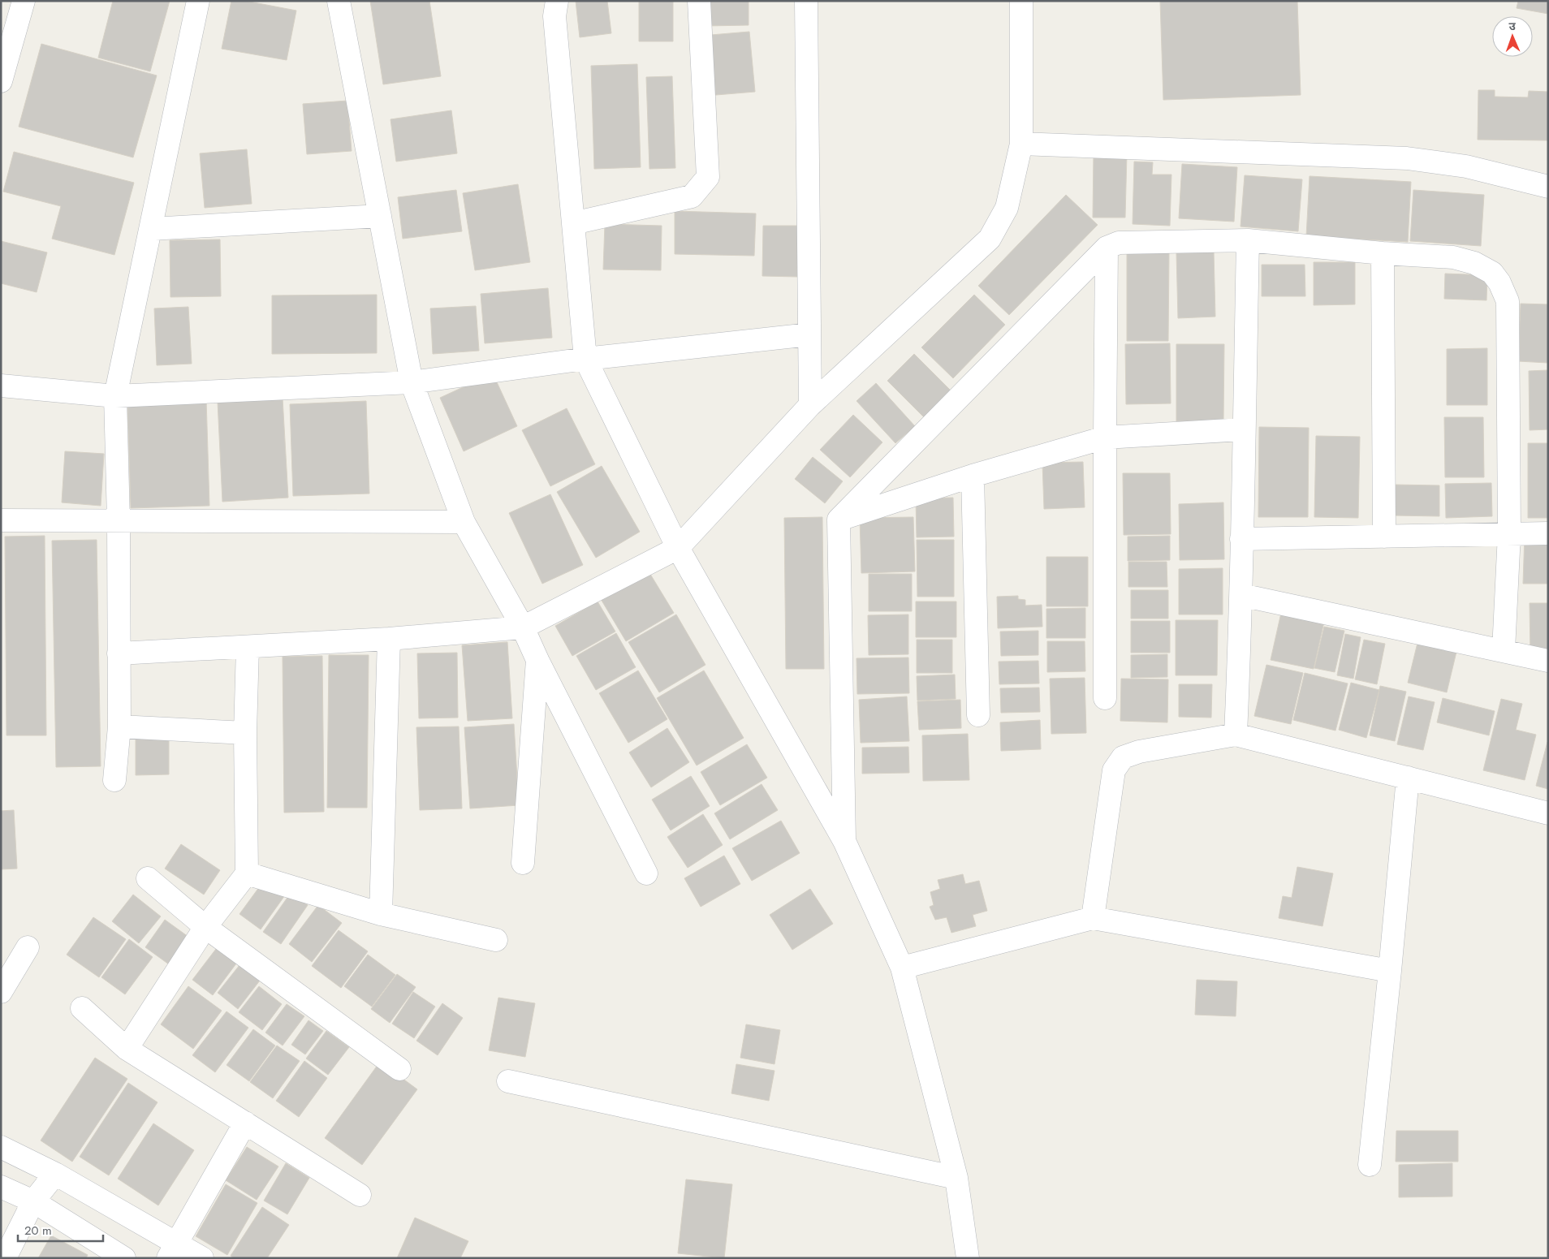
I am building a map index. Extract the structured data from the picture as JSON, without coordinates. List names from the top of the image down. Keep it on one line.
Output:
{"scale_bar":"20 m","north":"top"}
